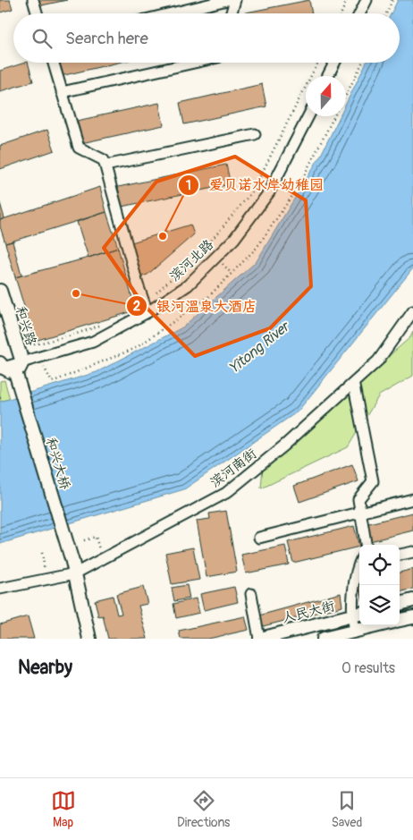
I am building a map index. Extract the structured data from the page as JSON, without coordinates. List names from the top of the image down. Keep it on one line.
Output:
{"streets":{"street":["滨河北路","和兴路","和兴大桥","滨河南街","人民大街"]},"crossings":[["滨河北路","和兴路"],["和兴路","和兴大桥"],["和兴大桥","滨河南街"]],"water":["Yitong River"],"places":["爱贝诺水岸幼稚园","银河温泉大酒店"],"north":"top","page":{"search":"Search here","heading":["Nearby","0 results"],"nav":["Map","Directions","Saved"]}}
